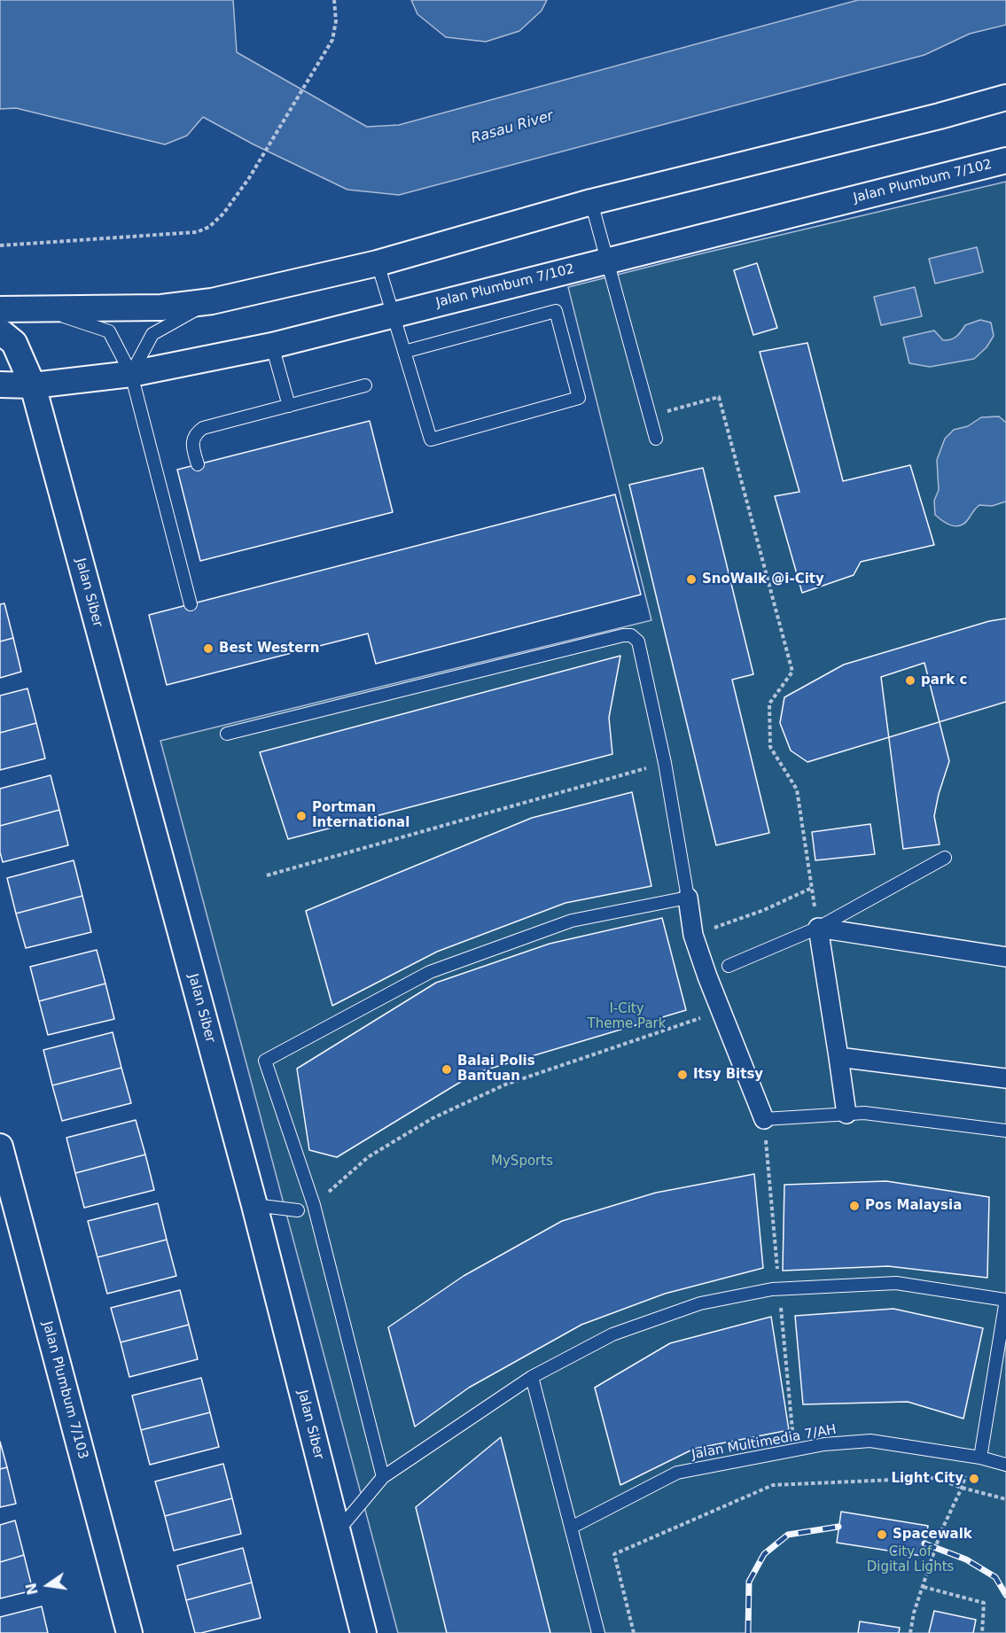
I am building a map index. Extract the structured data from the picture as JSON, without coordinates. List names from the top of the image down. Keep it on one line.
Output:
{"streets":{"street":["Jalan Plumbum 7/102","Jalan Siber","Jalan Plumbum 7/103"],"lane":["Jalan Multimedia 7/AH"]},"crossings":[["Jalan Plumbum 7/102","Jalan Siber"]],"water":["Rasau River"],"parks":["I-City Theme Park","MySports","City of Digital Lights"],"places":["SnoWalk @i-City","Best Western","park c","Portman International","Balai Polis Bantuan","Itsy Bitsy","Pos Malaysia","Light City","Spacewalk"],"north":"left"}
